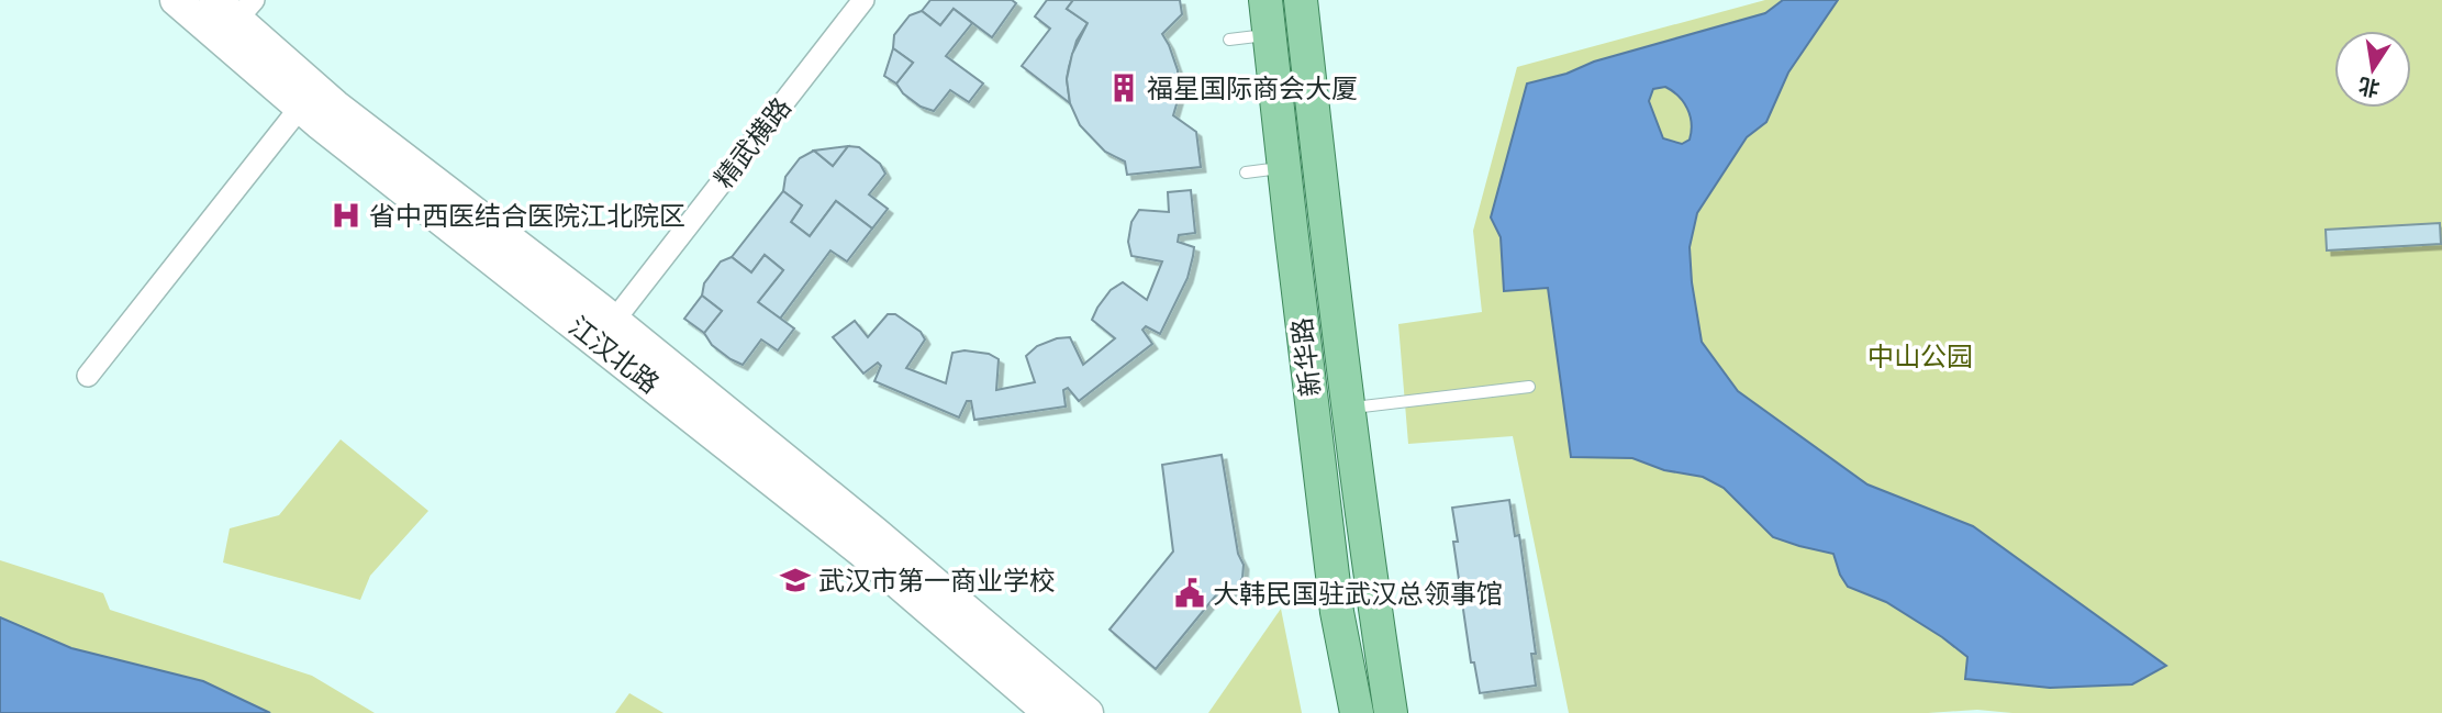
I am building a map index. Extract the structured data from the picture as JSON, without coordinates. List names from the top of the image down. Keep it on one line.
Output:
{"streets":{"main road":["江汉北路","新华路"],"street":["精武横路"]},"crossings":[["精武横路","江汉北路"]],"parks":["中山公园"],"places":{"building":["福星国际商会大厦"],"hospital":["省中西医结合医院江北院区"],"school or university":["武汉市第一商业学校"],"public building":["大韩民国驻武汉总领事馆"]},"north":"bottom"}
